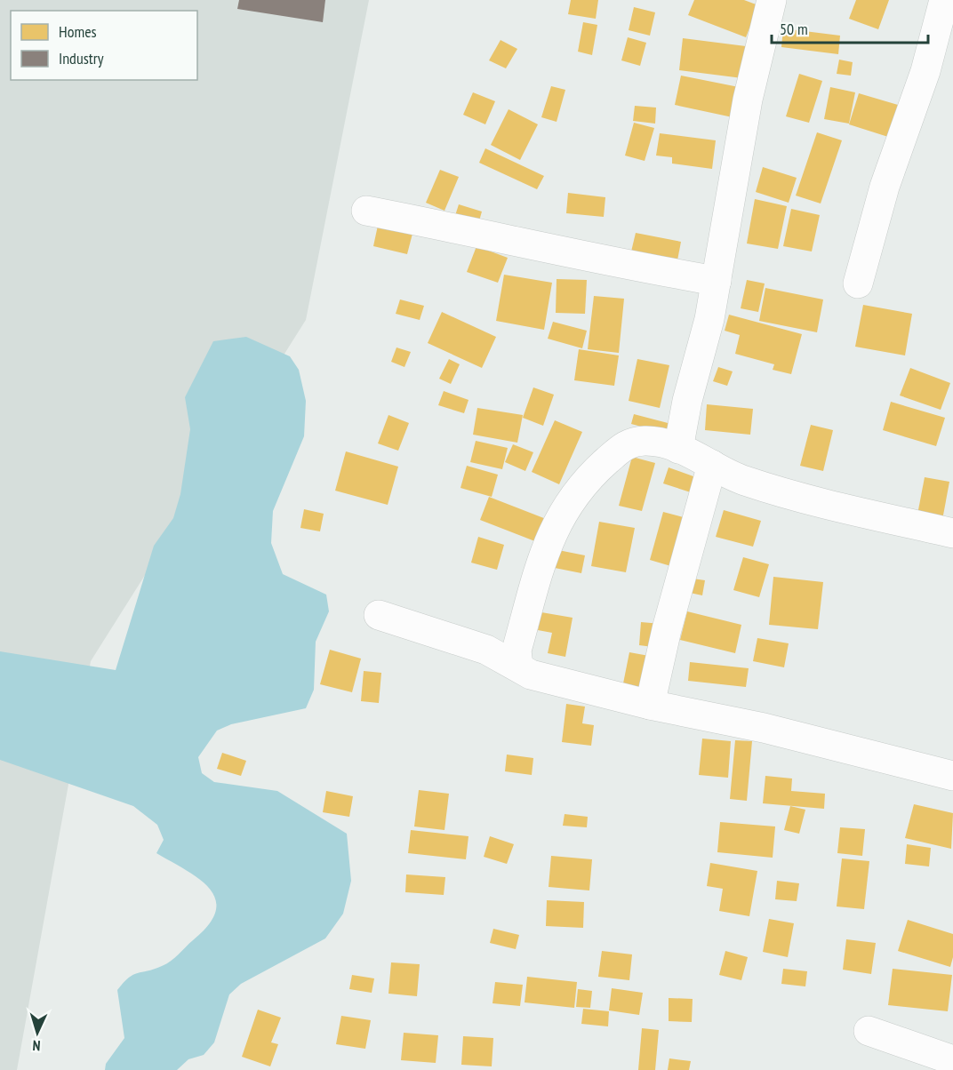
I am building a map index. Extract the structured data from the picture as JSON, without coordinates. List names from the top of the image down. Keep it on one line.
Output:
{"legend":["Homes","Industry"],"scale_bar":"50 m","north":"bottom"}
